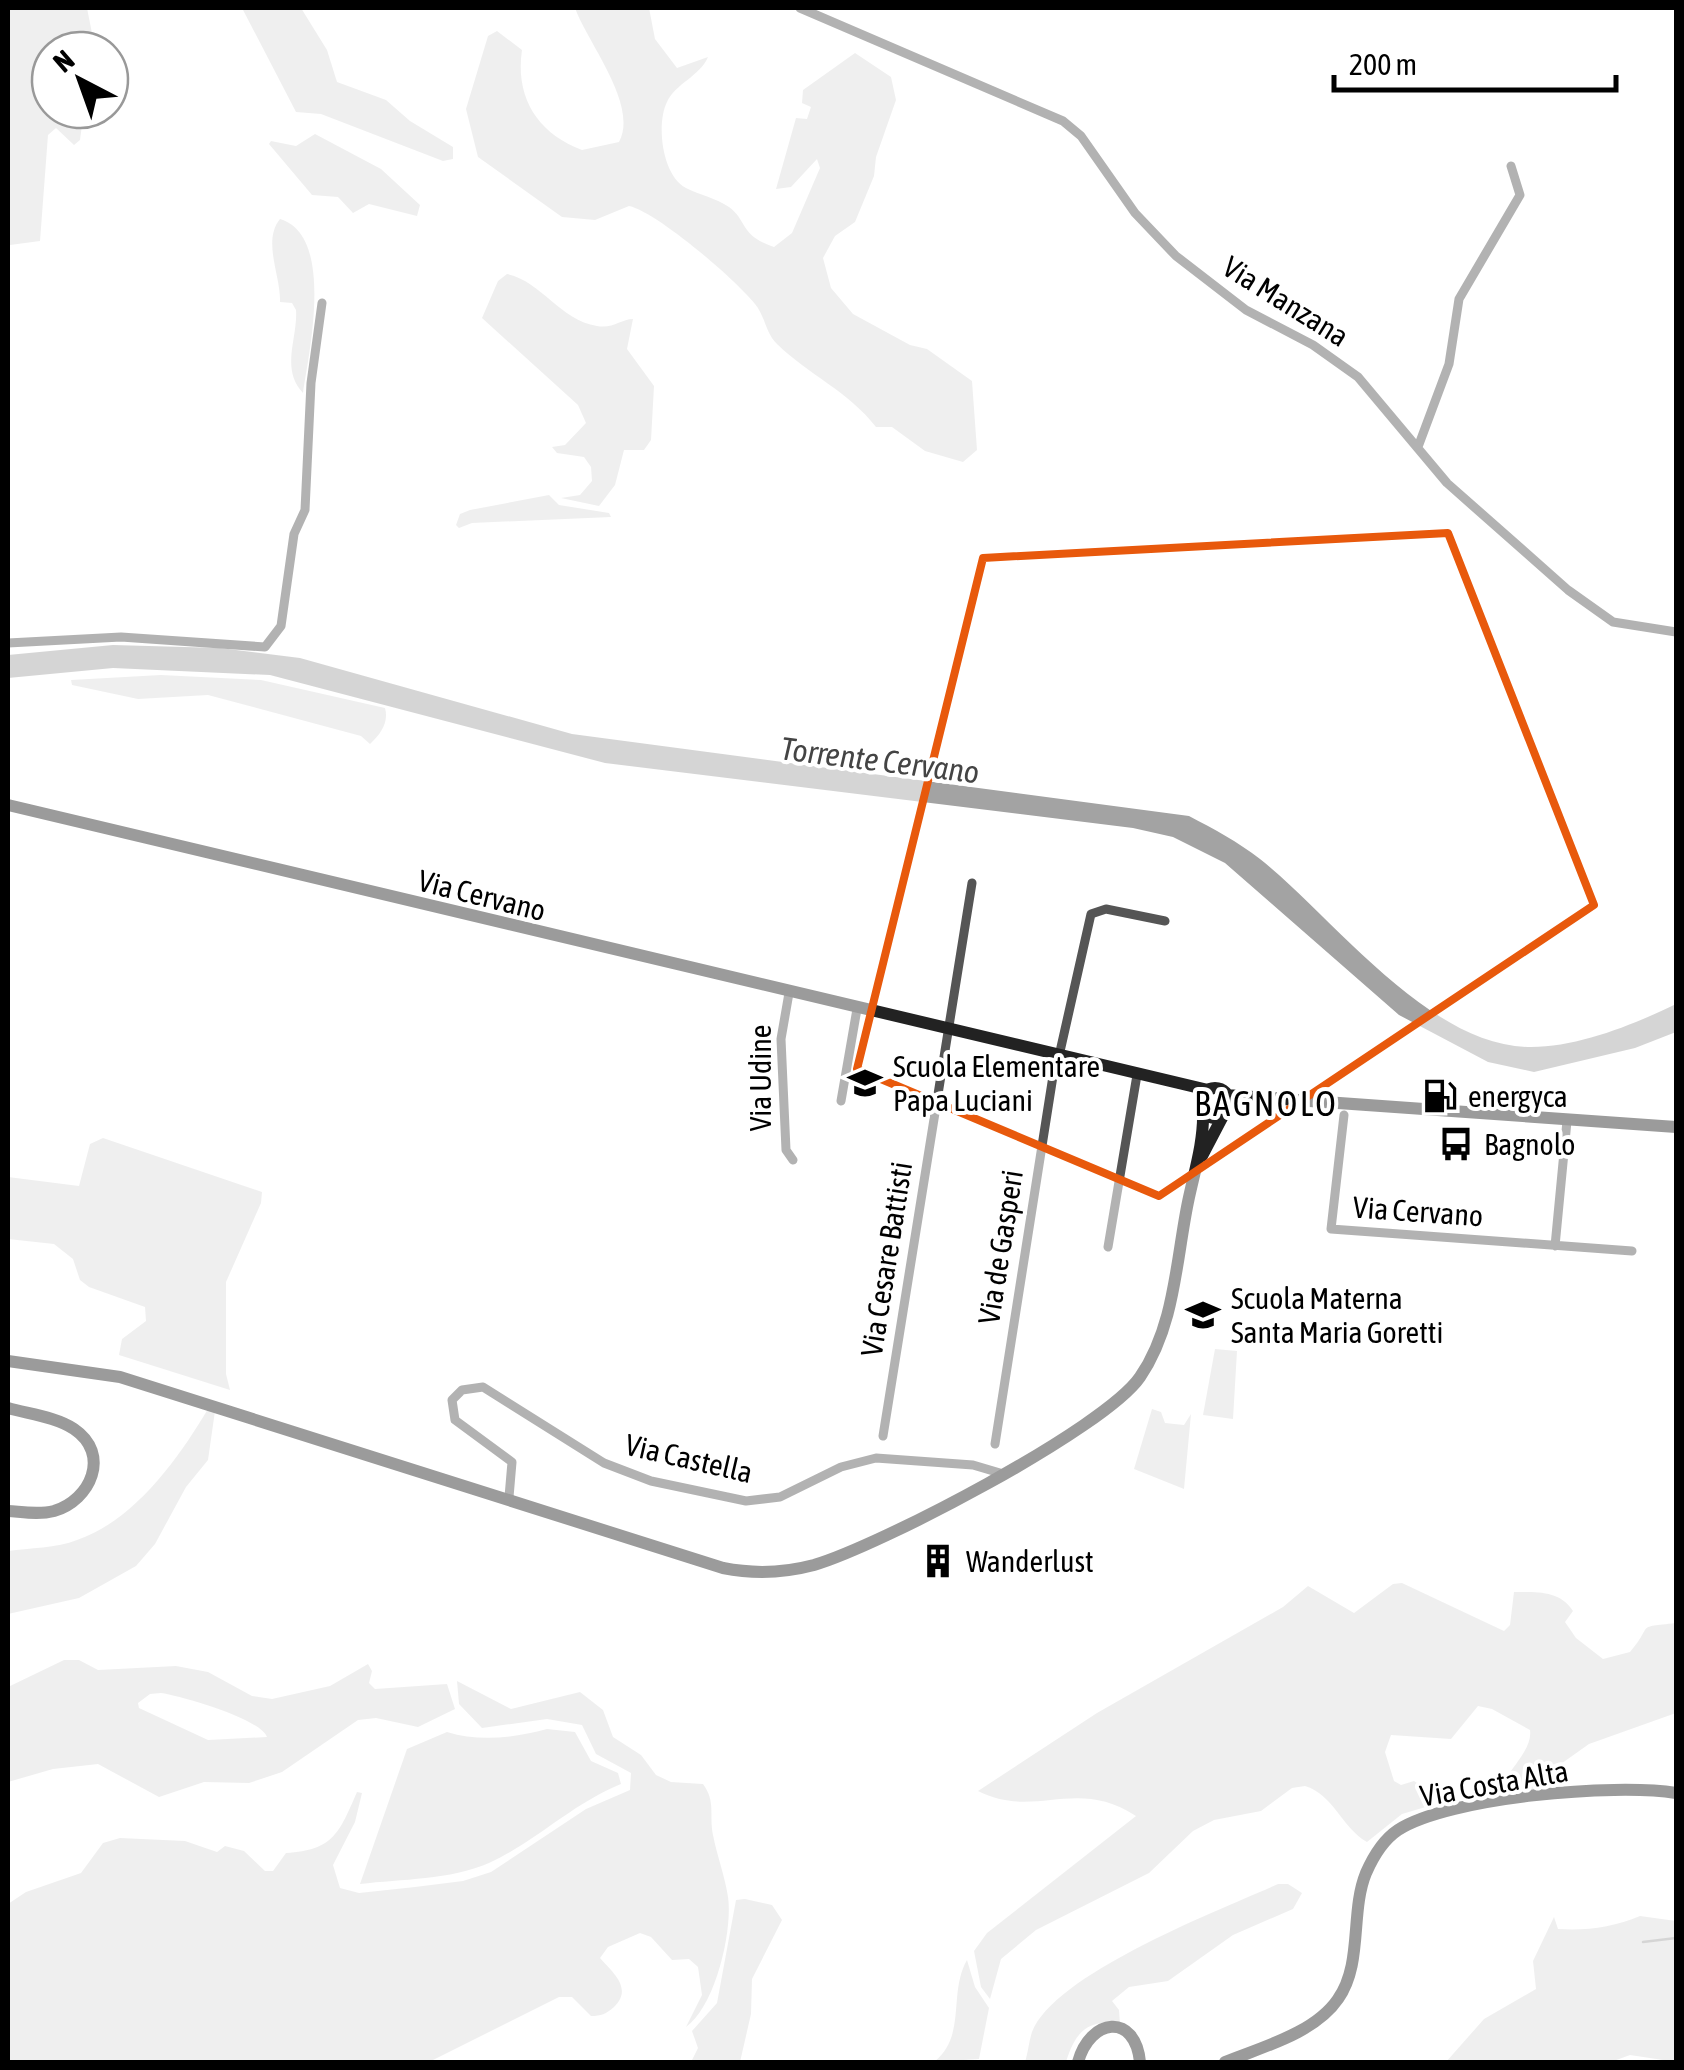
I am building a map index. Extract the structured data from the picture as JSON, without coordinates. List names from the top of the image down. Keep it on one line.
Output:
{"streets":{"main road":["Via Cervano","Via Costa Alta"],"street":["Via Manzana","Via Udine","Via de Gasperi","Via Cesare Battisti","Via Castella"]},"crossings":[["Via Cervano","Via Udine"],["Via Cervano","Via de Gasperi"],["Via Cervano","Via Cesare Battisti"]],"districts":["BAGNOLO"],"water":["Torrente Cervano"],"places":{"school or university":["Scuola Elementare Papa Luciani","Scuola Materna Santa Maria Goretti"],"fuel station":["energyca"],"bus stop":["Bagnolo"],"building":["Wanderlust"]},"scale_bar":"200 m","north":"top left"}
